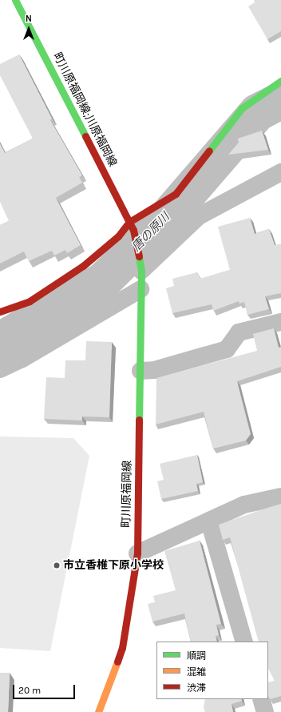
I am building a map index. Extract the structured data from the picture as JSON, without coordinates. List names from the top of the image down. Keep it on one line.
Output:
{"streets":{"main road":["町川原福岡線;川原福岡線","町川原福岡線"]},"crossings":[["町川原福岡線;川原福岡線","町川原福岡線"]],"water":["唐の原川"],"places":["市立香椎下原小学校"],"legend":["順調","混雑","渋滞"],"scale_bar":"20 m","north":"top"}
